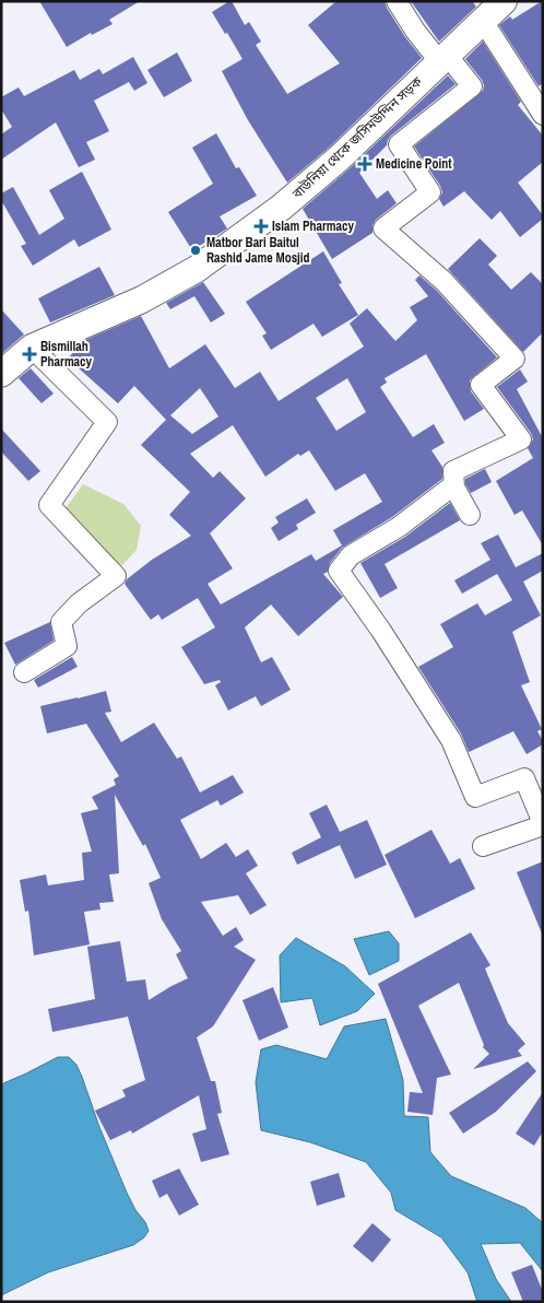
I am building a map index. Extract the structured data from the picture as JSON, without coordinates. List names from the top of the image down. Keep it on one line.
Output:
{"streets":{"street":["বাউনিয়া থেকে জসিমউদ্দিন সড়ক"]},"places":{"health":["Medicine Point","Islam Pharmacy","Bismillah Pharmacy"],"other":["Matbor Bari Baitul Rashid Jame Mosjid"]}}
